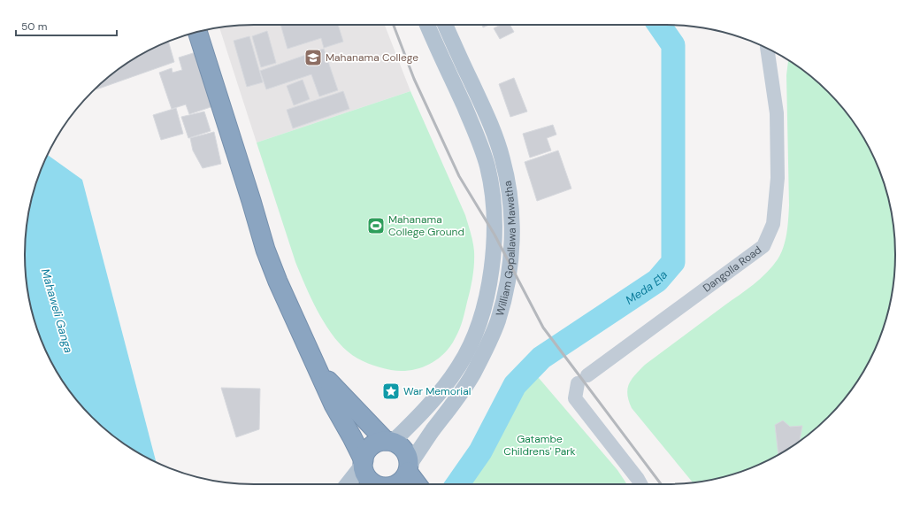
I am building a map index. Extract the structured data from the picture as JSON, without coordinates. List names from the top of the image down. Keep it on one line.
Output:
{"streets":{"main road":["William Gopallawa Mawatha"],"street":["Dangolla Road"]},"water":["Meda Ela","Mahaweli Ganga"],"parks":["Gatambe Childrens' Park"],"places":{"school or university":["Mahanama College"],"sports":["Mahanama College Ground"],"place":["War Memorial"]},"scale_bar":"50 m"}
